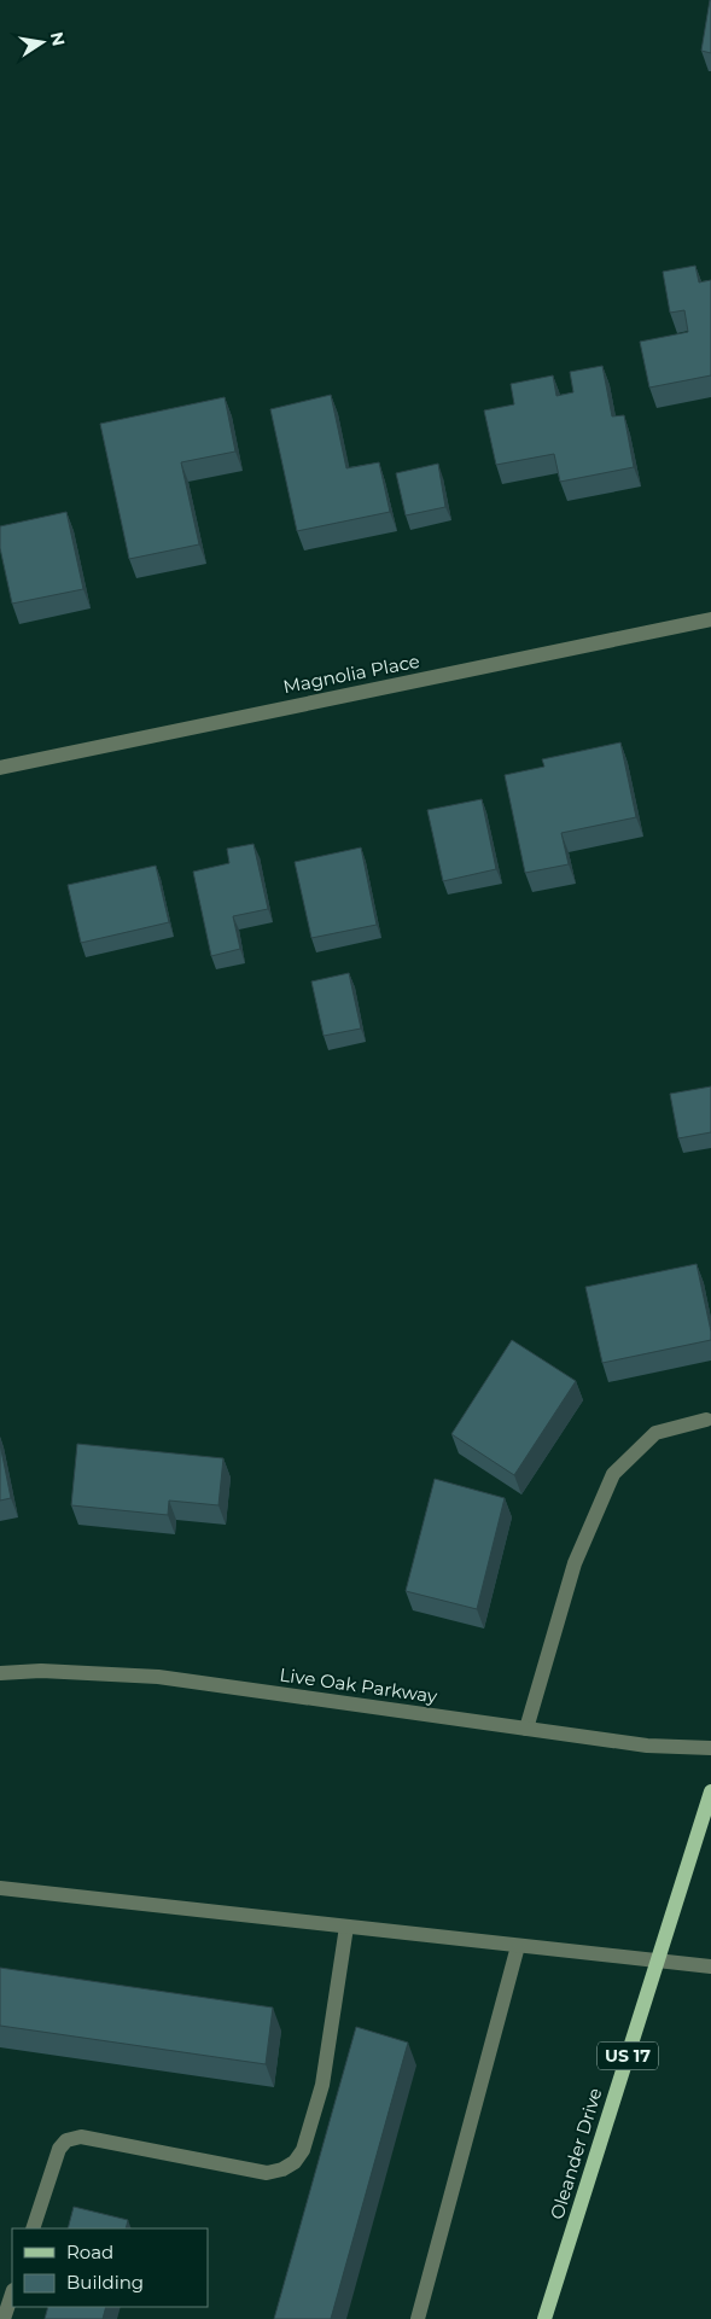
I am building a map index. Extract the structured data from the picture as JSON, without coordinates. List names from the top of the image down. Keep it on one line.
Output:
{"streets":{"main road":["US 17","Oleander Drive"],"street":["Magnolia Place","Live Oak Parkway"]},"legend":["Road","Building"],"north":"right"}
